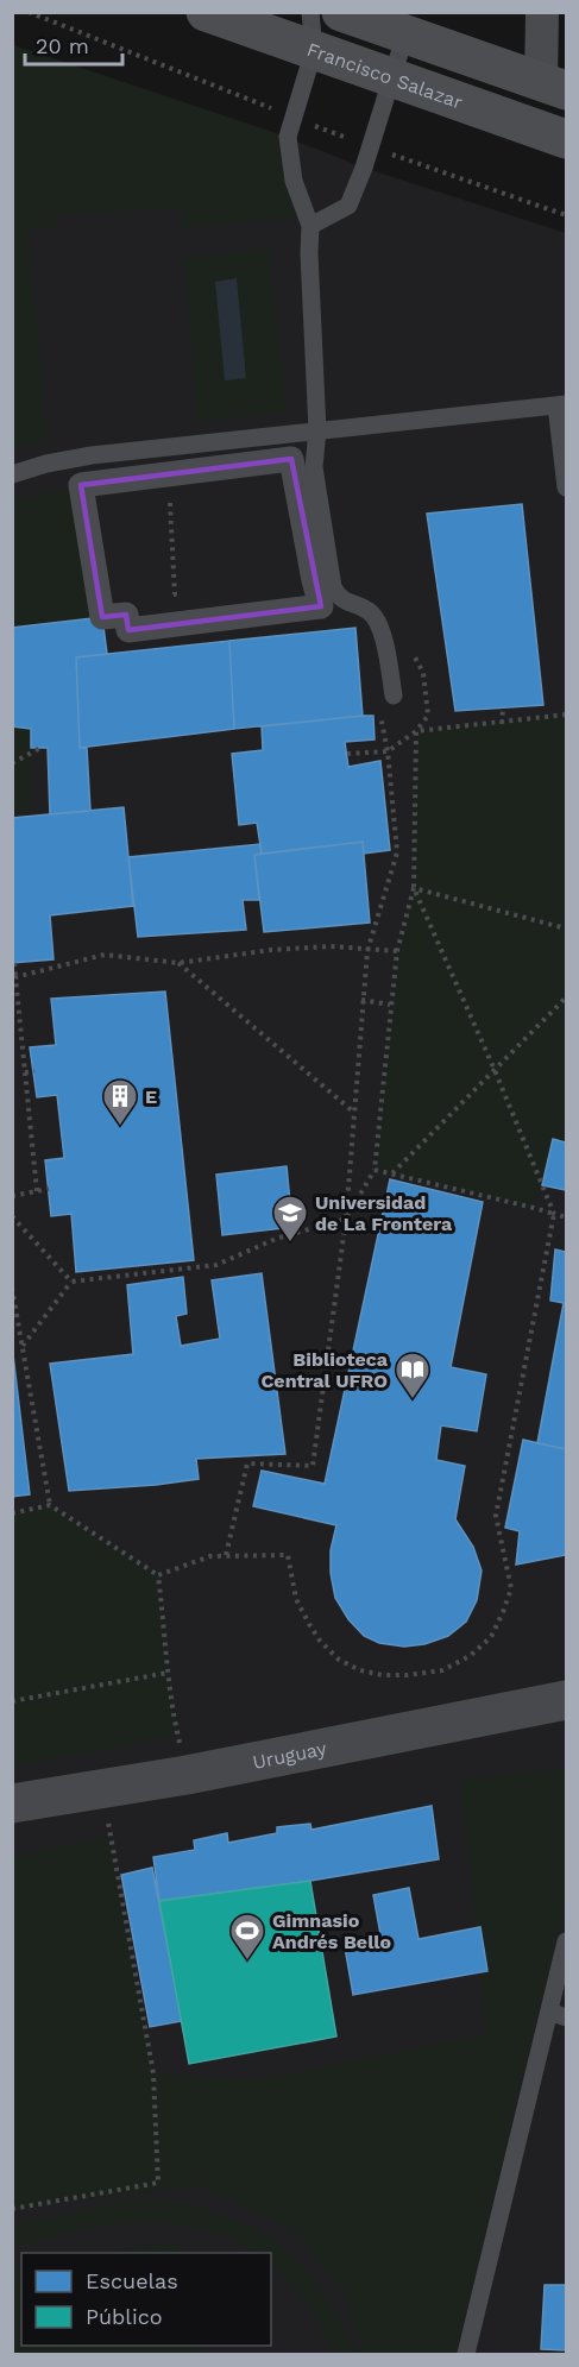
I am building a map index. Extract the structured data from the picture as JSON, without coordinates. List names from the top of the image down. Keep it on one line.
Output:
{"streets":{"main road":["Francisco Salazar","Uruguay"]},"places":{"building":["E"],"school or university":["Universidad de La Frontera"],"library":["Biblioteca Central UFRO"],"sports":["Gimnasio Andrés Bello"]},"legend":["Escuelas","Público"],"scale_bar":"20 m"}
